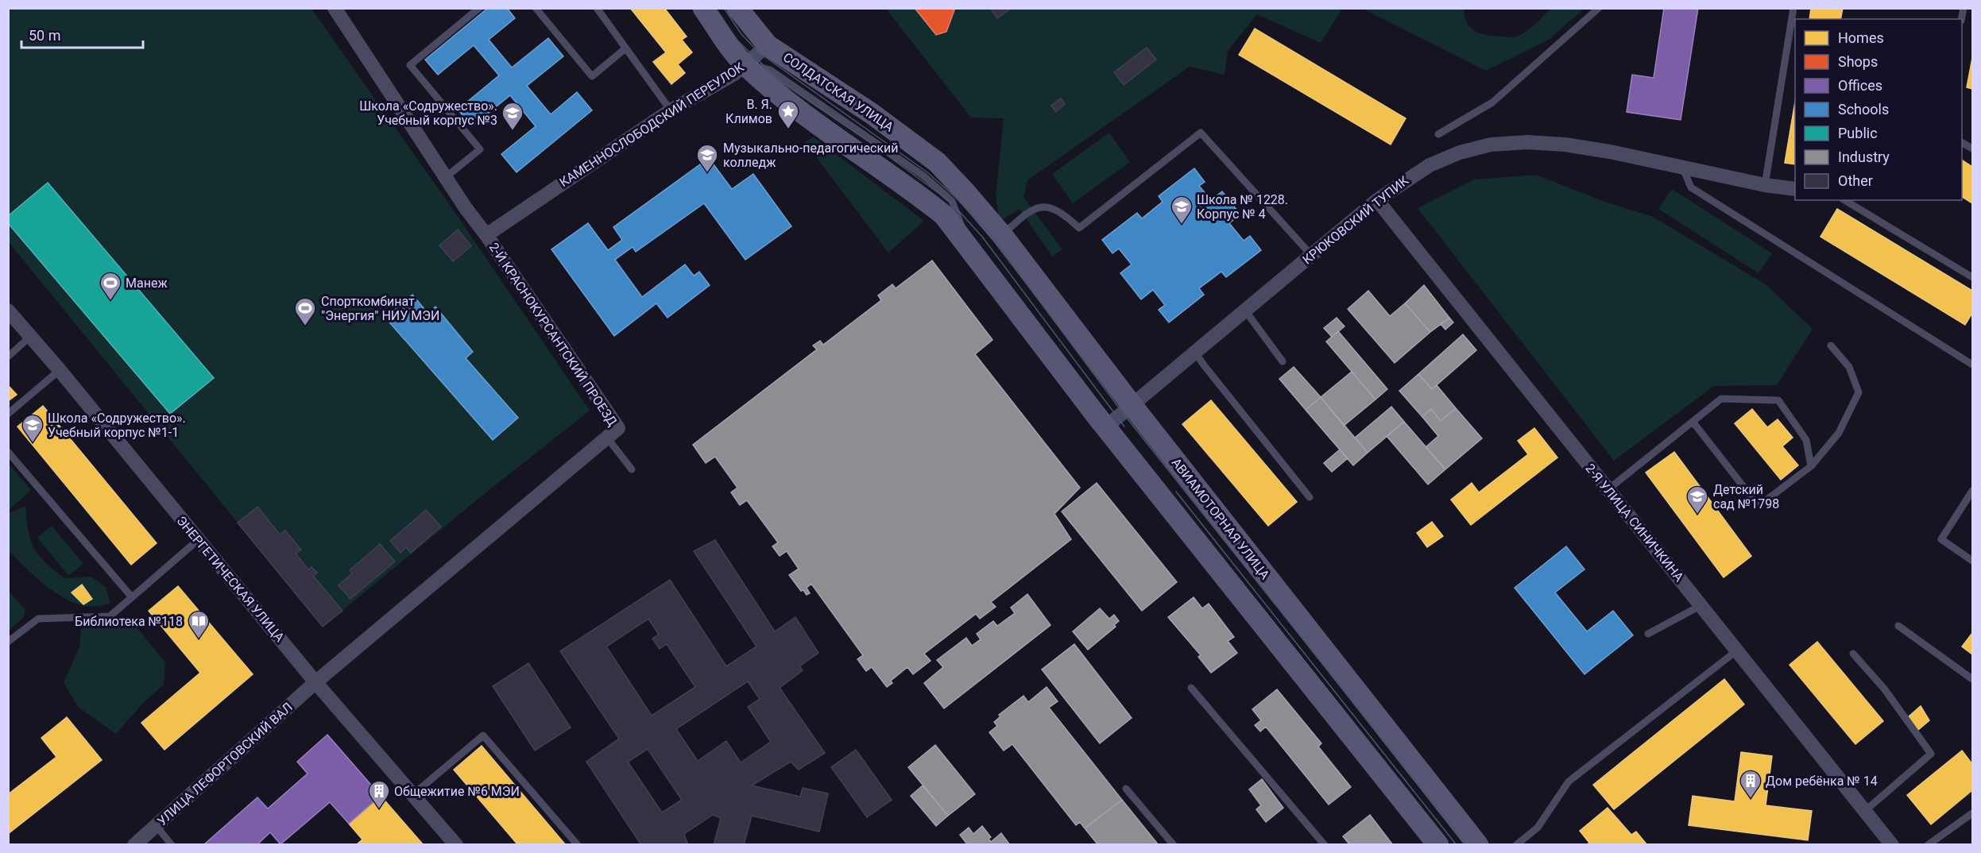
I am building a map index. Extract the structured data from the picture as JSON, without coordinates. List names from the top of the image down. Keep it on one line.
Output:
{"streets":{"main road":["СОЛДАТСКАЯ УЛИЦА","АВИАМОТОРНАЯ УЛИЦА"],"street":["КАМЕННОСЛОБОДСКИЙ ПЕРЕУЛОК","КРЮКОВСКИЙ ТУПИК","2-Й КРАСНОКУРСАНТСКИЙ ПРОЕЗД","2-Я УЛИЦА СИНИЧКИНА","ЭНЕРГЕТИЧЕСКАЯ УЛИЦА","УЛИЦА ЛЕФОРТОВСКИЙ ВАЛ"]},"crossings":[["СОЛДАТСКАЯ УЛИЦА","КАМЕННОСЛОБОДСКИЙ ПЕРЕУЛОК"],["СОЛДАТСКАЯ УЛИЦА","АВИАМОТОРНАЯ УЛИЦА"],["КАМЕННОСЛОБОДСКИЙ ПЕРЕУЛОК","2-Й КРАСНОКУРСАНТСКИЙ ПРОЕЗД"],["КРЮКОВСКИЙ ТУПИК","АВИАМОТОРНАЯ УЛИЦА"],["КРЮКОВСКИЙ ТУПИК","2-Я УЛИЦА СИНИЧКИНА"],["2-Й КРАСНОКУРСАНТСКИЙ ПРОЕЗД","ЭНЕРГЕТИЧЕСКАЯ УЛИЦА"],["2-Й КРАСНОКУРСАНТСКИЙ ПРОЕЗД","УЛИЦА ЛЕФОРТОВСКИЙ ВАЛ"],["ЭНЕРГЕТИЧЕСКАЯ УЛИЦА","УЛИЦА ЛЕФОРТОВСКИЙ ВАЛ"]],"places":{"place":["В. Я. Климов"],"school or university":["Школа «Содружество». Учебный корпус №3","Музыкально-педагогический колледж","Школа № 1228. Корпус № 4","Школа «Содружество». Учебный корпус №1-1","Детский сад №1798"],"sports":["Манеж","Спорткомбинат \"Энергия\" НИУ МЭИ"],"library":["Библиотека №118"],"building":["Дом ребёнка № 14","Общежитие №6 МЭИ"]},"legend":["Homes","Shops","Offices","Schools","Public","Industry","Other"],"scale_bar":"50 m"}
